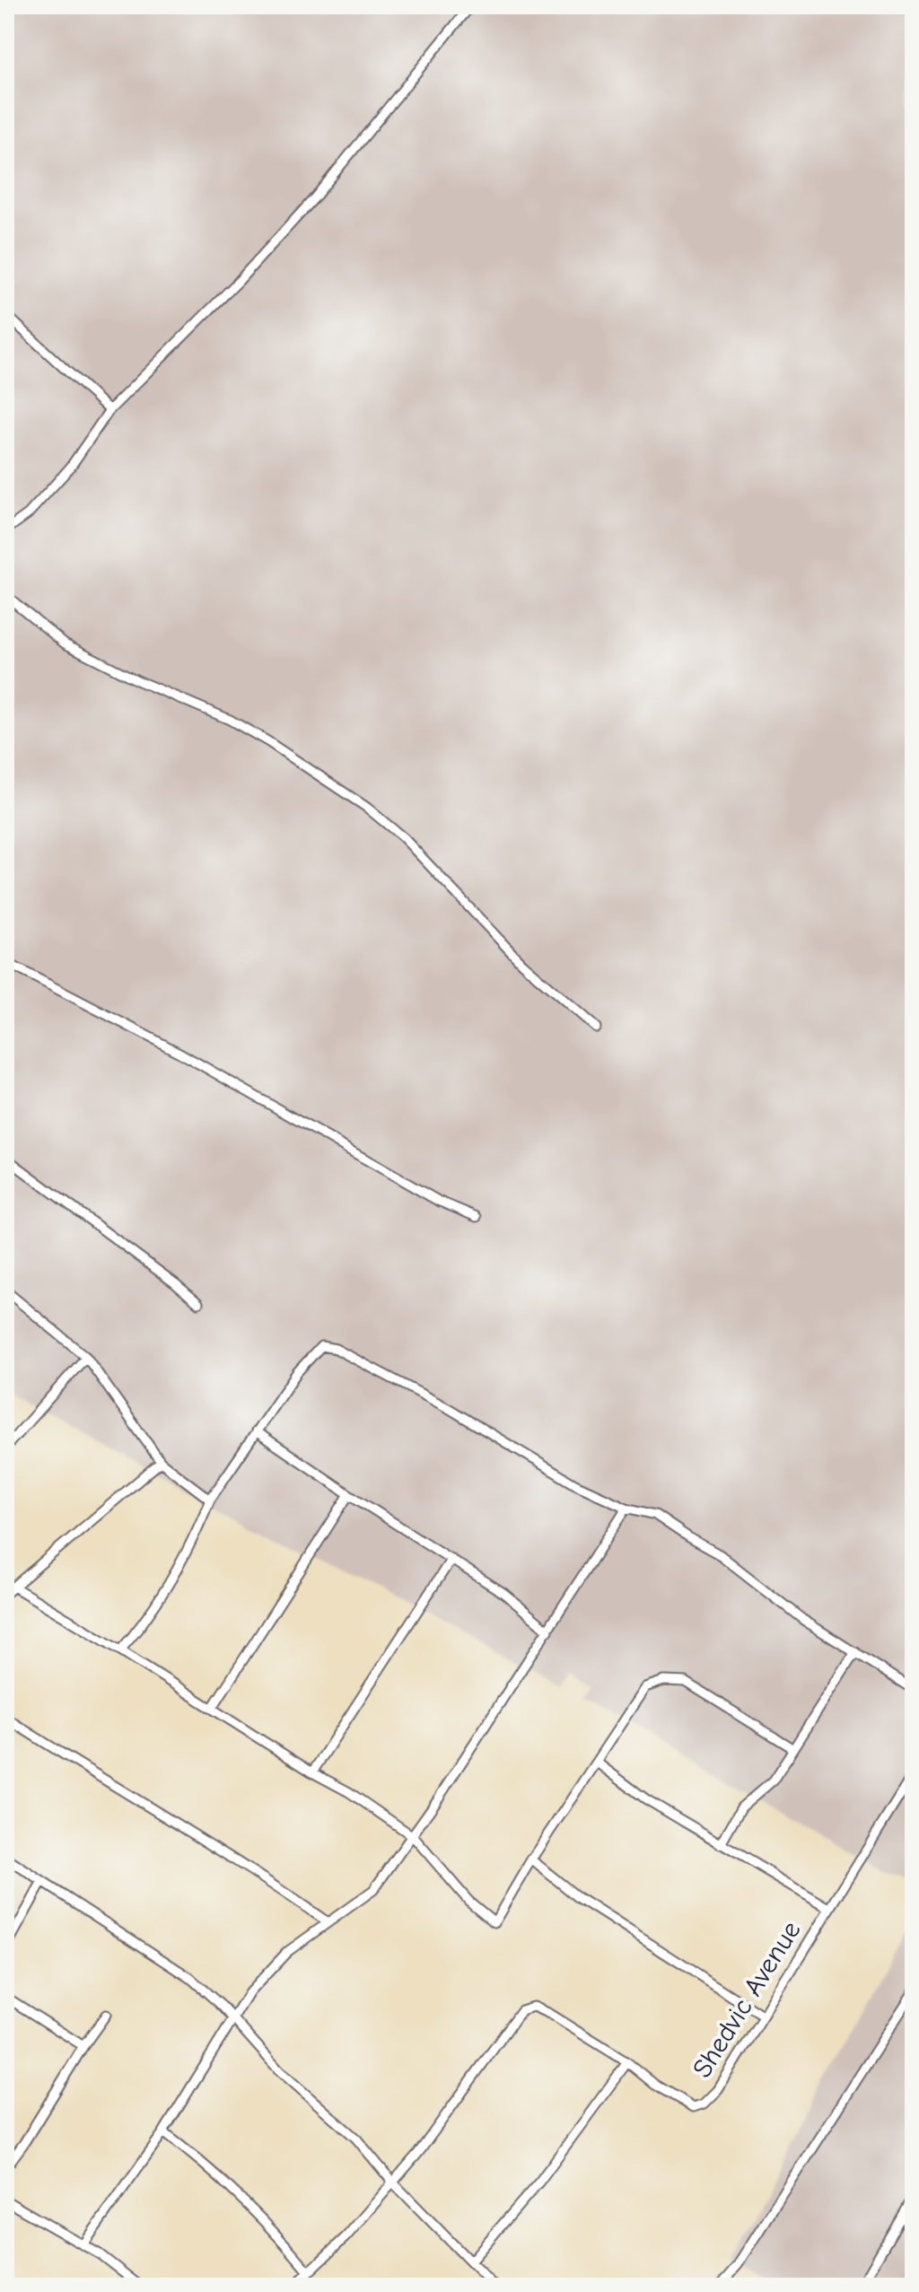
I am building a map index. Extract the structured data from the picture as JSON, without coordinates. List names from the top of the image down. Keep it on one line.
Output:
{"streets":{"street":["Shedvic Avenue"]}}
